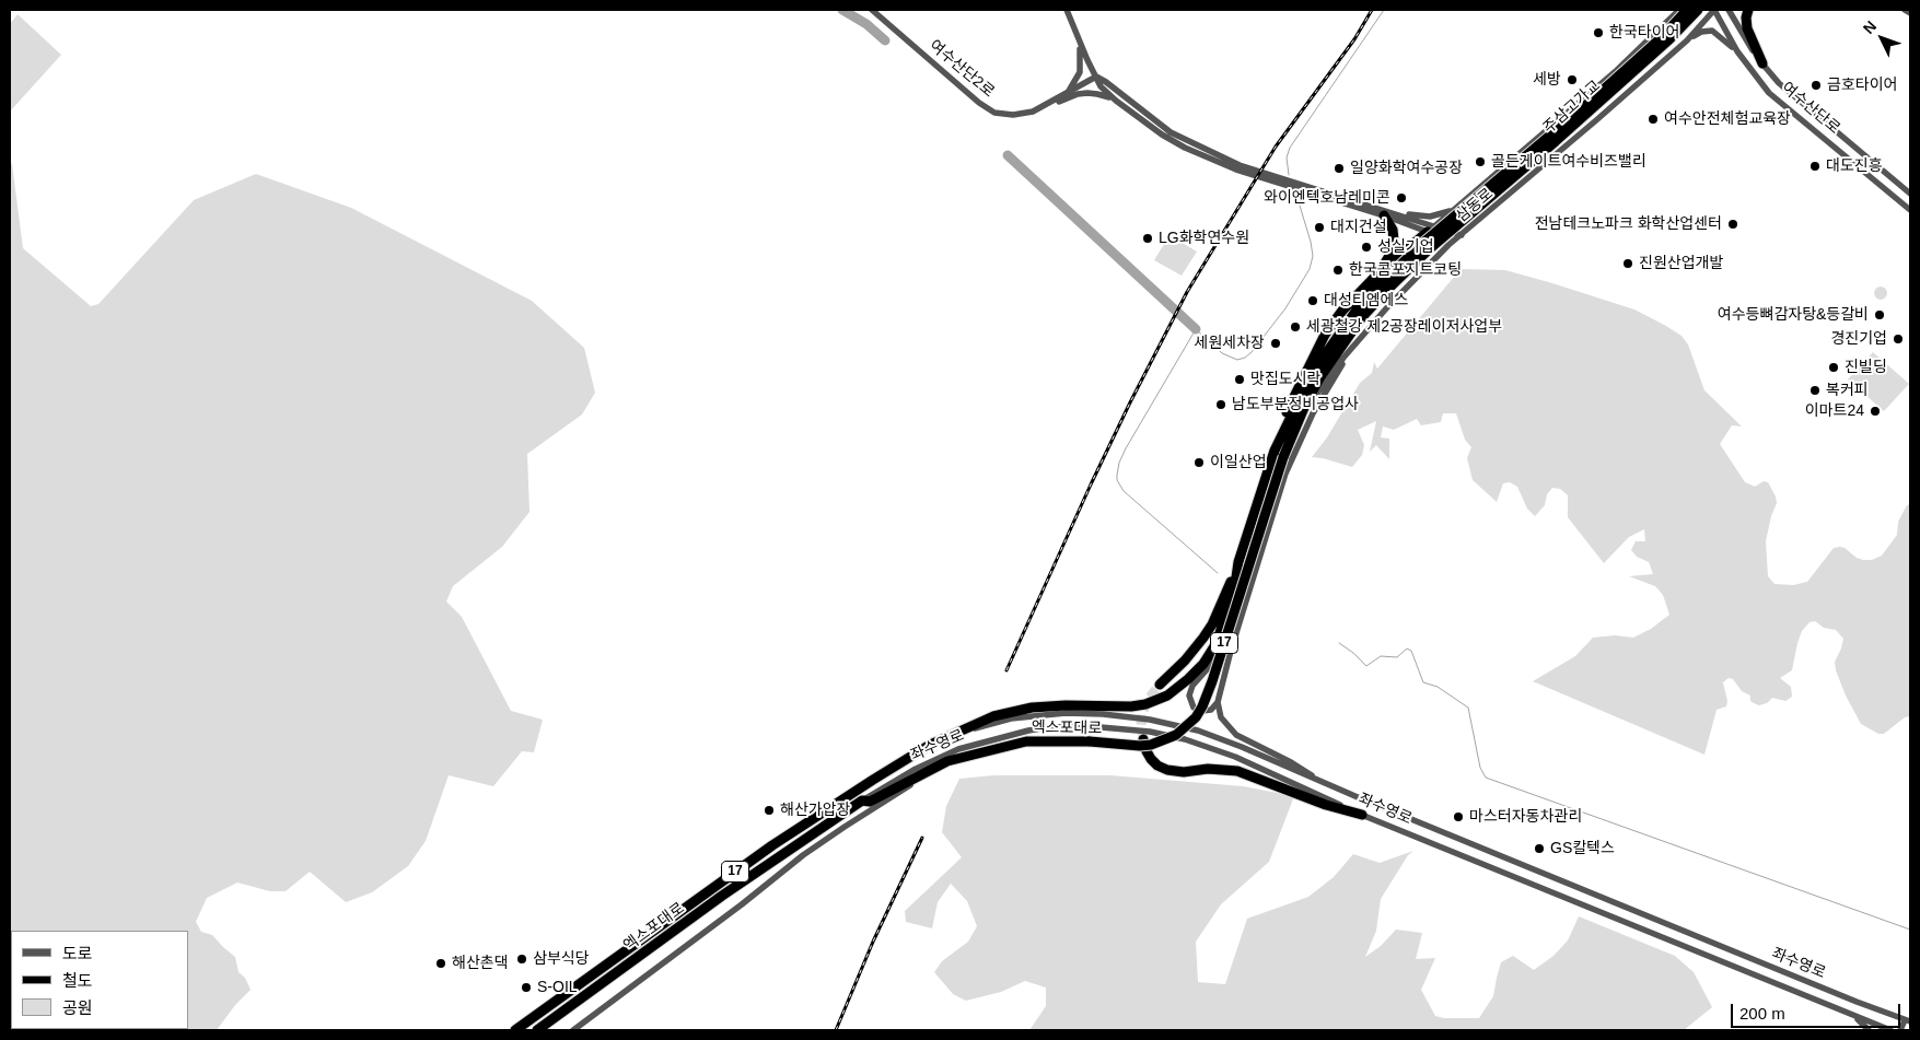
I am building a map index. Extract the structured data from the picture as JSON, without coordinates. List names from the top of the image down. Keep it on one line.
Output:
{"streets":{"highway":["주삼고가교","17","엑스포대로"],"street":["여수산단2로","여수산단로","삼동로","좌수영로"]},"crossings":[["주삼고가교","엑스포대로"],["여수산단로","삼동로"],["엑스포대로","좌수영로"]],"places":["한국타이어","세방","금호타이어","여수안전체험교육장","골든게이트여수비즈밸리","대도진흥","일양화학여수공장","와이엔텍호남레미콘","전남테크노파크 화학산업센터","대지건설","LG화학연수원","성실기업","진원산업개발","한국콤포지트코팅","대성티엠에스","여수등뼈감자탕&등갈비","세광철강 제2공장레이저사업부","경진기업","세원세차장","진빌딩","맛집도시락","복커피","남도부분정비공업사","이마트24","이일산업","해산가압장","마스터자동차관리","GS칼텍스","삼부식당","해산촌댁","S-OIL"],"legend":["도로","철도","공원"],"scale_bar":"200 m","north":"top left"}
